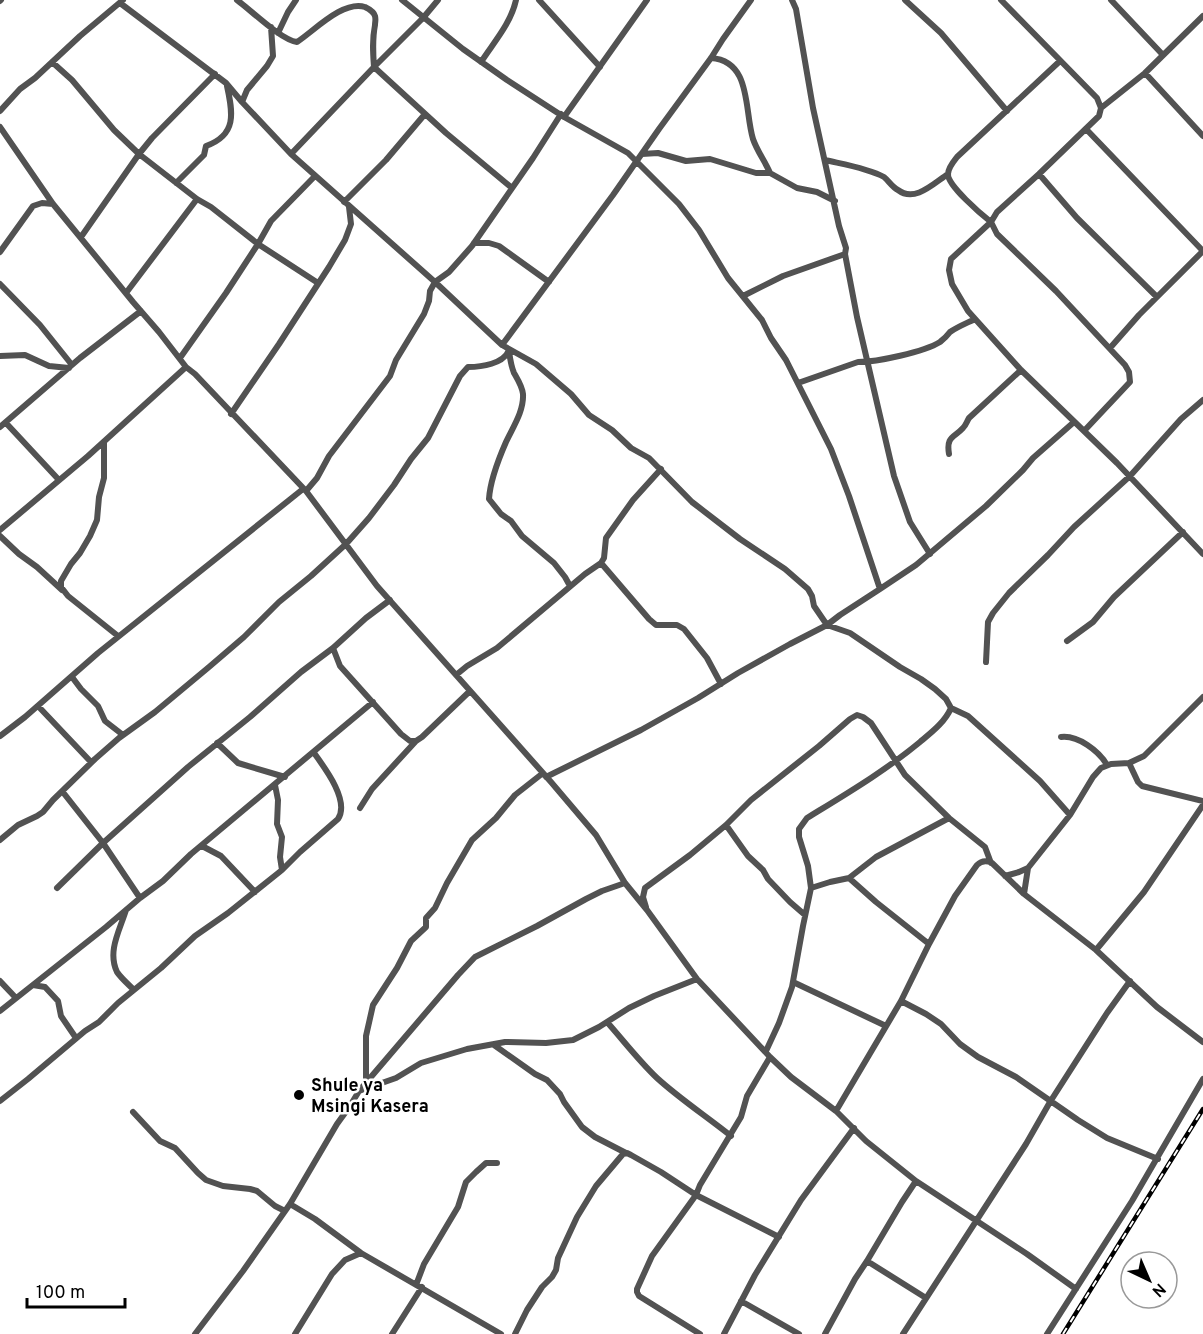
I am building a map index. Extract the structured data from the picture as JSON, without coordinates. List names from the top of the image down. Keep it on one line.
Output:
{"places":["Shule ya Msingi Kasera"],"scale_bar":"100 m","north":"bottom right"}
